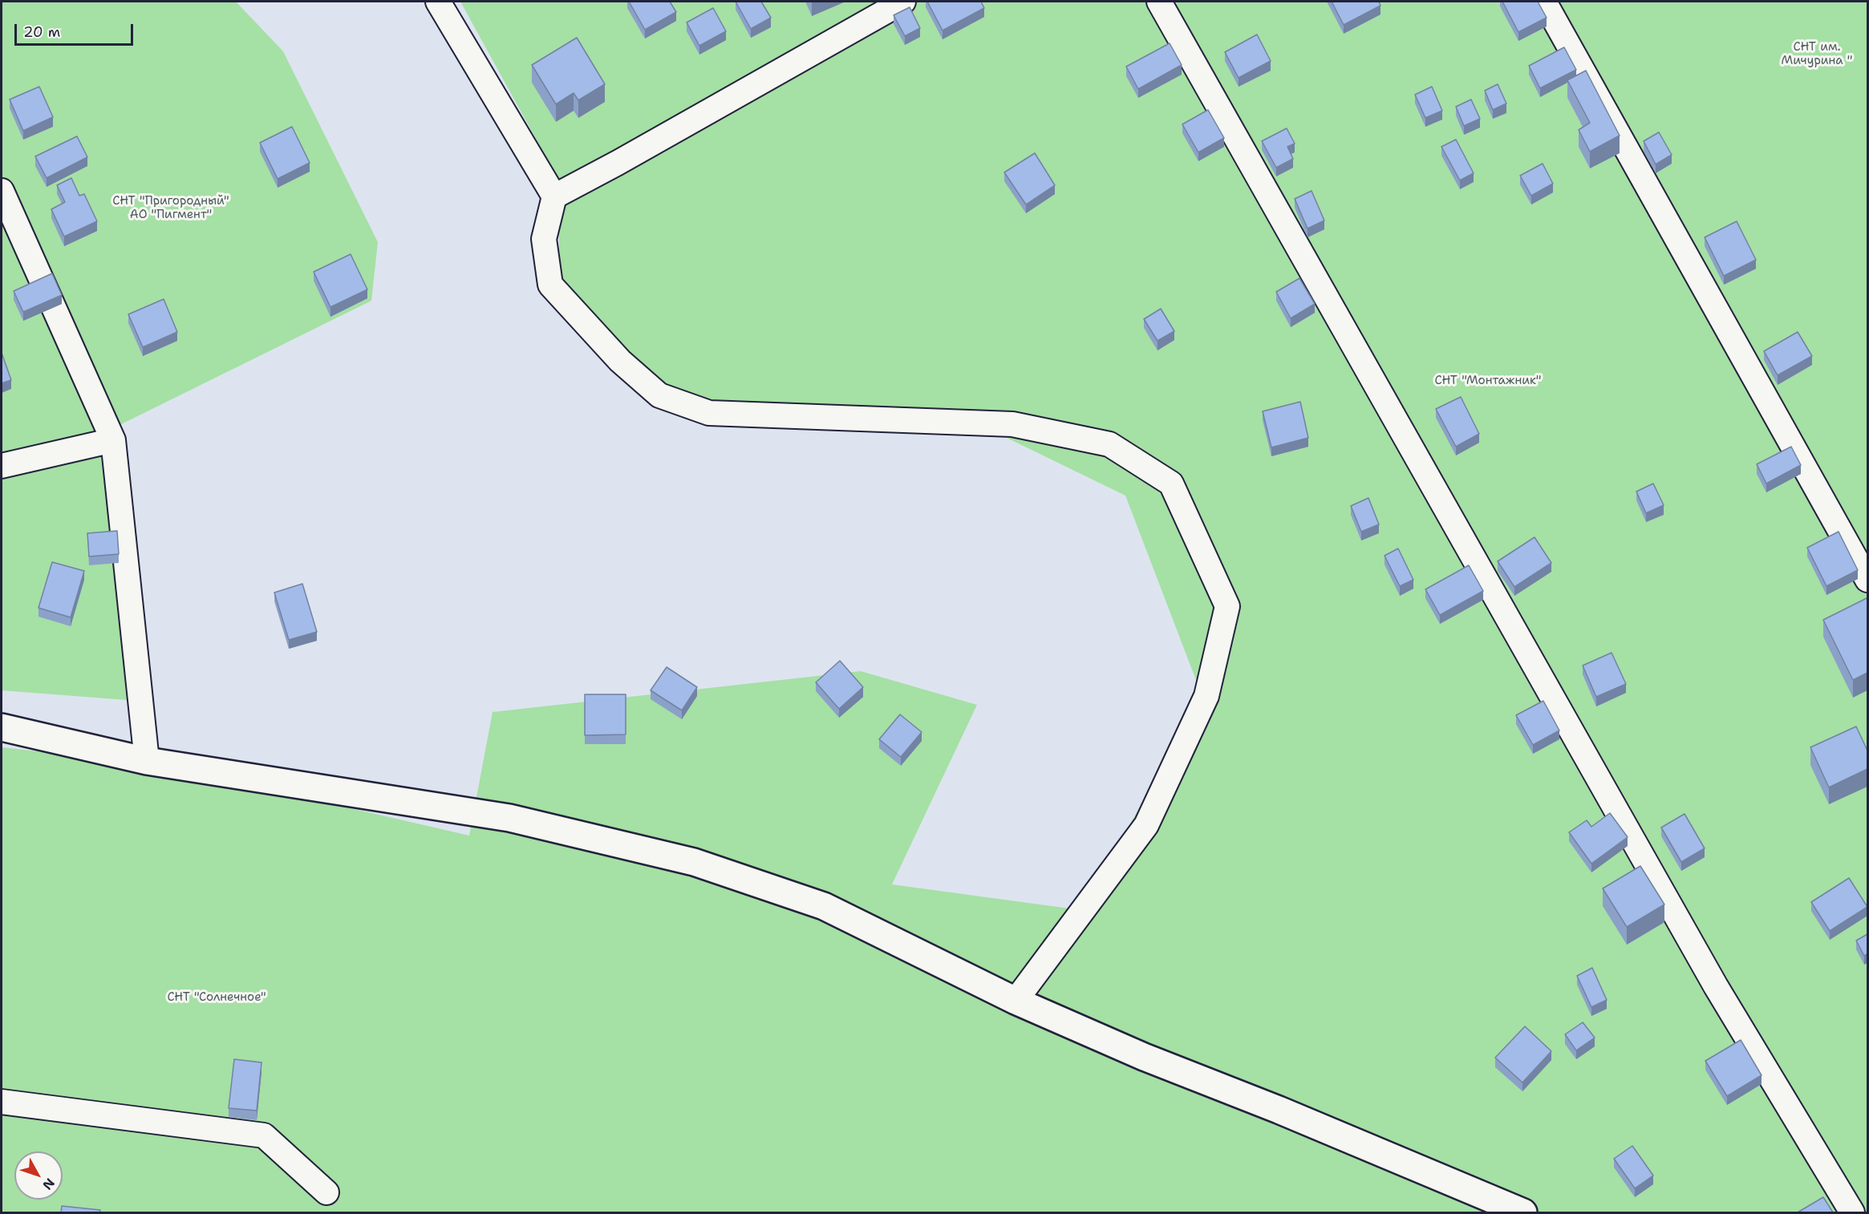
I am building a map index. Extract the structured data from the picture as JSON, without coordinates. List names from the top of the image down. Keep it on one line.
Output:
{"parks":["СНТ им. Мичурина \"","СНТ \"Пригородный\" АО \"Пигмент\"","СНТ \"Монтажник\"","СНТ \"Солнечное\""],"scale_bar":"20 m","north":"bottom right"}
